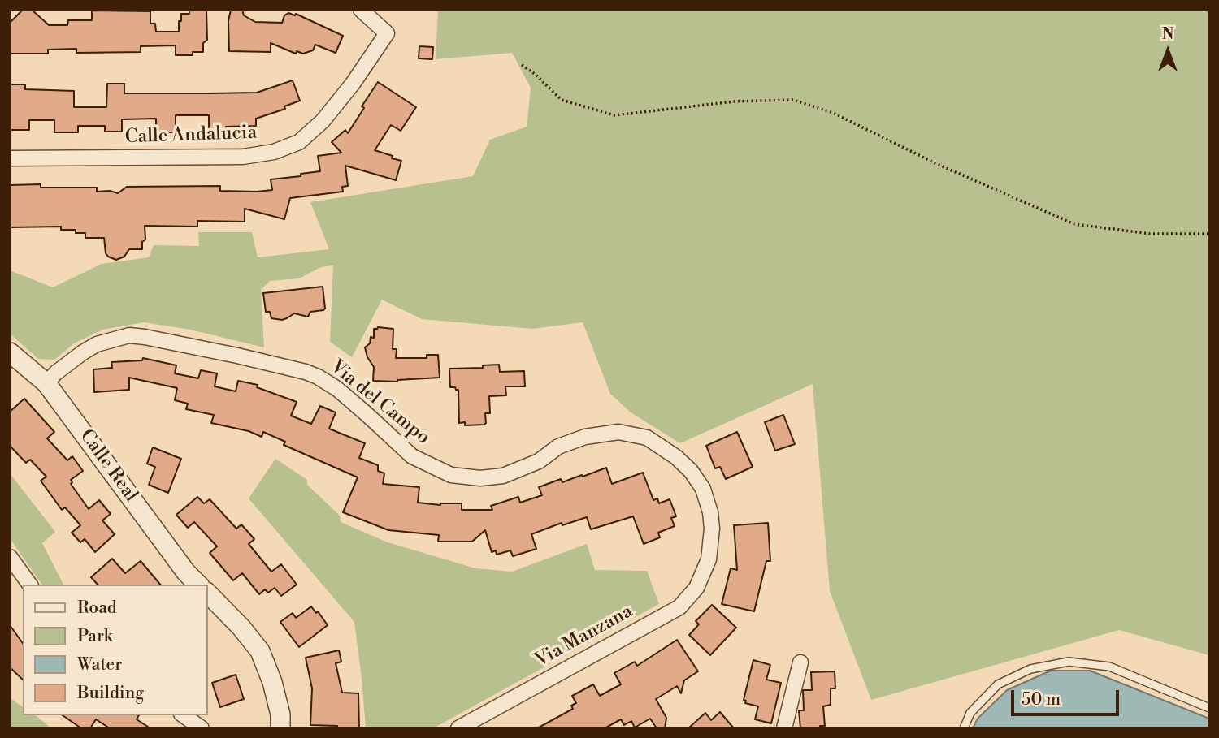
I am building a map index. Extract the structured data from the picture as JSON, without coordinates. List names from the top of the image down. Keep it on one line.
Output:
{"streets":{"street":["Calle Andalucia","Via del Campo","Calle Real","Via Manzana"]},"crossings":[["Via del Campo","Calle Real"],["Via del Campo","Via Manzana"]],"legend":["Road","Park","Water","Building"],"scale_bar":"50 m","north":"top"}
